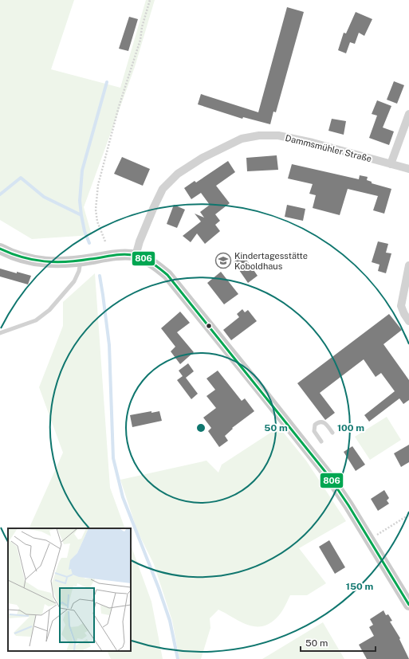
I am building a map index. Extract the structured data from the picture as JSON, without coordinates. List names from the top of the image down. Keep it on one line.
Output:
{"streets":{"street":["Dammsmühler Straße"]},"places":{"school or university":["Kindertagesstätte Koboldhaus"]},"lines":["transit line 806"],"scale_bar":"50 m","rings":["50 m","100 m","150 m"]}
